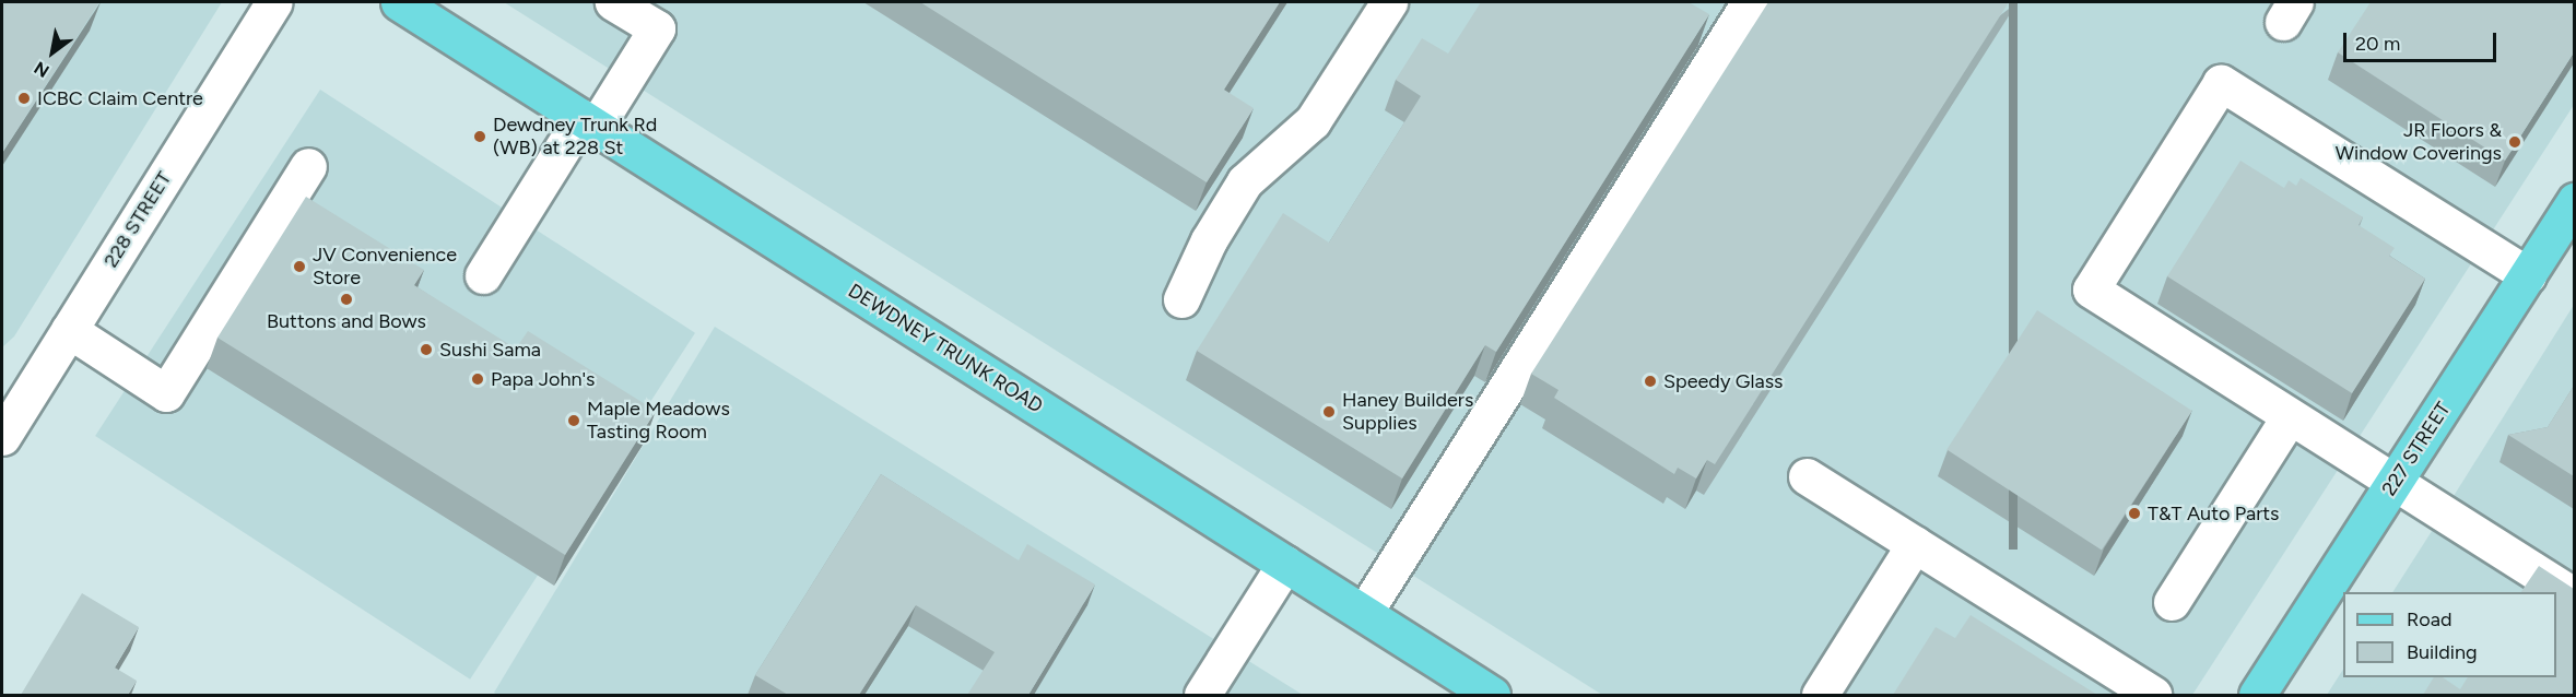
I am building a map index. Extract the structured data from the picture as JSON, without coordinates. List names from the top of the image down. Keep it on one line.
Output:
{"streets":{"main road":["DEWDNEY TRUNK ROAD","227 STREET"],"street":["228 STREET"]},"places":["ICBC Claim Centre","Dewdney Trunk Rd (WB) at 228 St","JR Floors & Window Coverings","JV Convenience Store","Buttons and Bows","Sushi Sama","Papa John's","Speedy Glass","Haney Builders Supplies","Maple Meadows Tasting Room","T&T Auto Parts"],"legend":["Road","Building"],"scale_bar":"20 m","north":"bottom left"}
